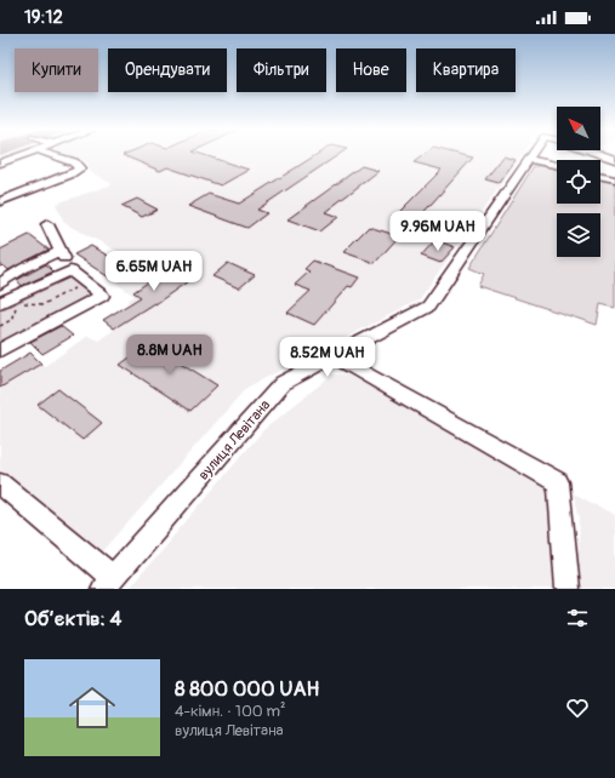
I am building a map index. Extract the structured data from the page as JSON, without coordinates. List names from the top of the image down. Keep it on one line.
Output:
{"streets":{"street":["вулиця Левітана"]},"north":"top left","page":{"status":"19:12","chip":["Купити","Орендувати","Фільтри","Нове","Квартира"],"price":["9.96M UAH","6.65M UAH","8.8M UAH","8.52M UAH"],"heading":"Об’єктів: 4","list":[{"name":"8 800 000 UAH","note":"4-кімн. · 100 m² · вулиця Левітана"}]}}
